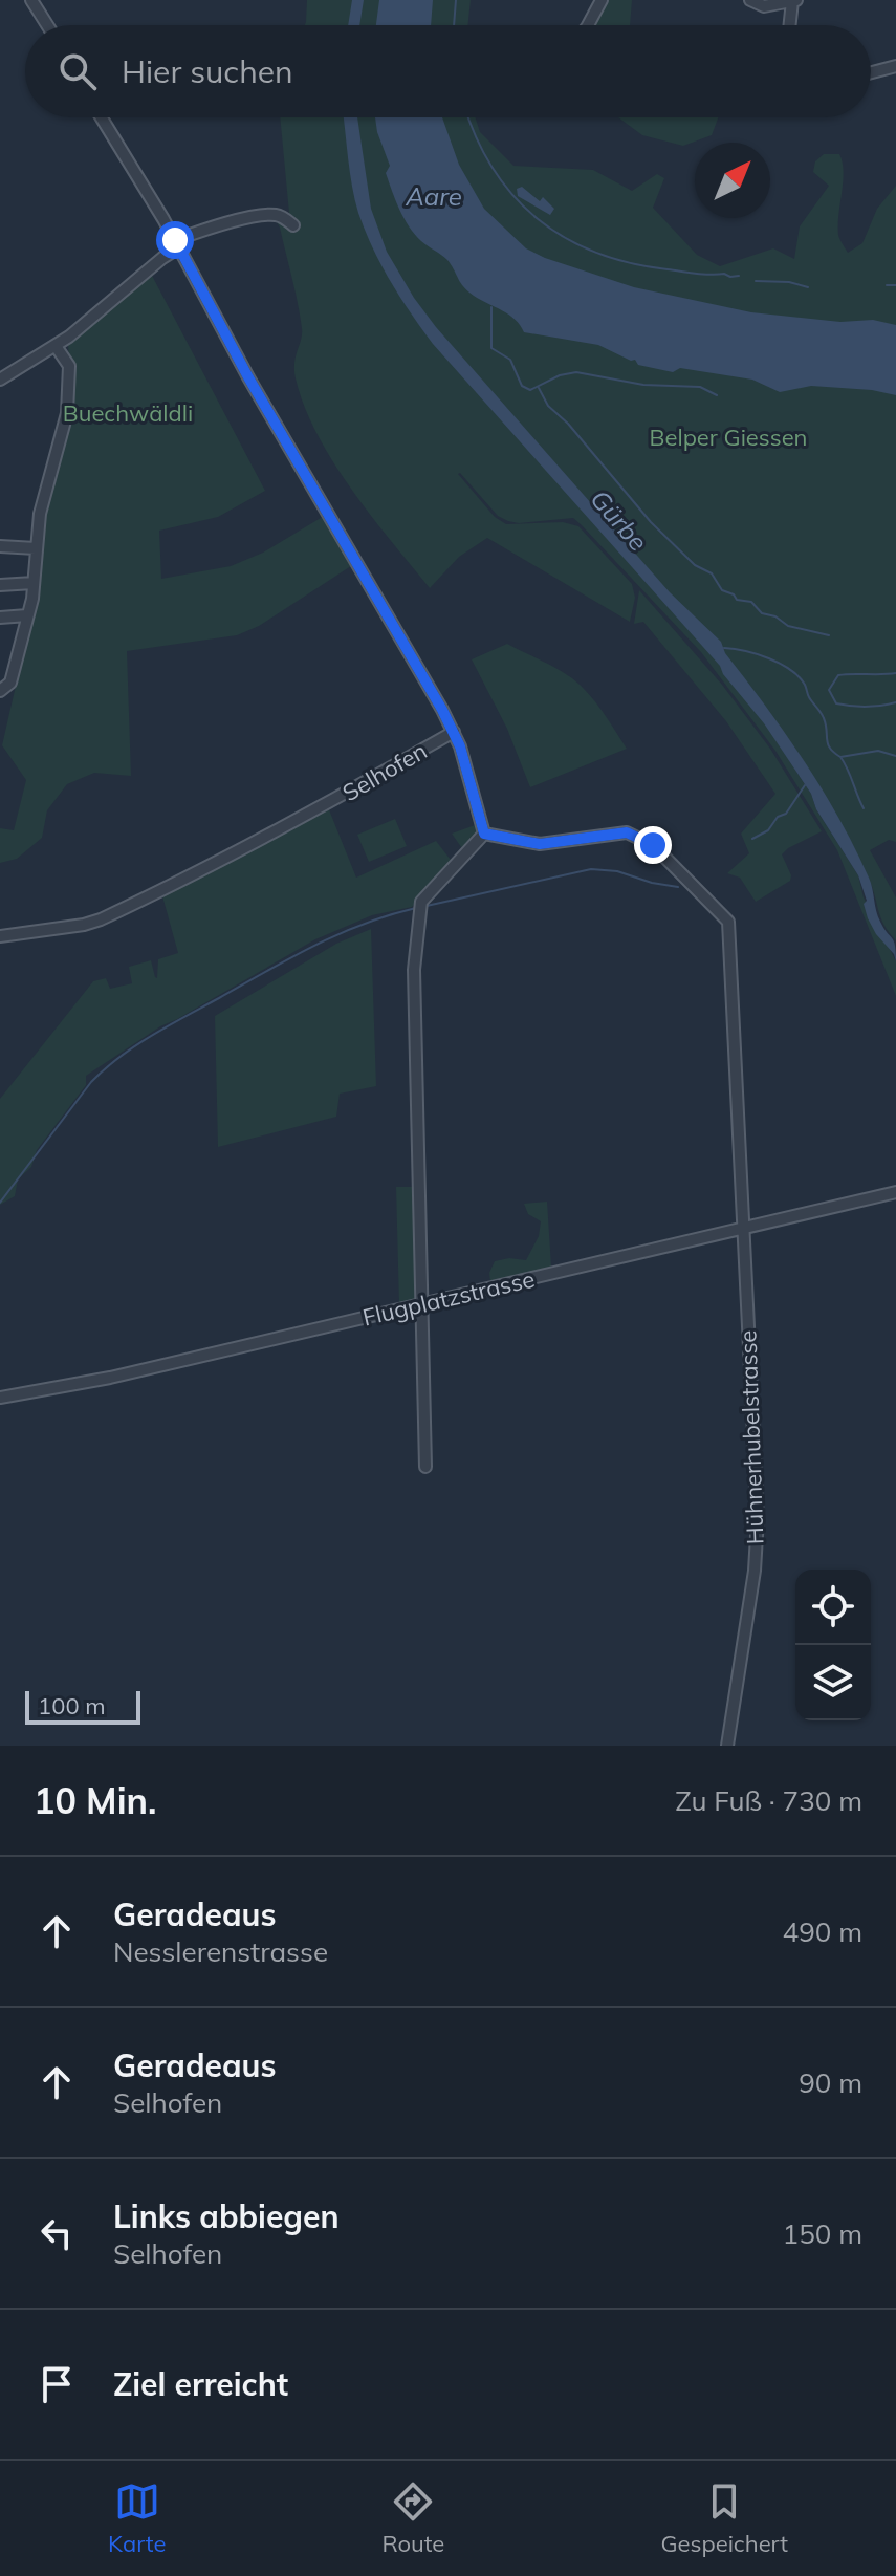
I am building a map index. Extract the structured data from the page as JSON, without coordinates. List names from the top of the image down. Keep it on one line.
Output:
{"streets":{"street":["Selhofen","Flugplatzstrasse","Hühnerhubelstrasse"]},"crossings":[["Flugplatzstrasse","Hühnerhubelstrasse"]],"water":["Aare","Gürbe"],"parks":["Buechwäldli","Belper Giessen"],"scale_bar":"100 m","north":"top right","page":{"search":"Hier suchen","scale":"100 m","heading":["10 Min.","Zu Fuß · 730 m"],"list":[["Geradeaus","Nesslerenstrasse","490 m"],["Geradeaus","Selhofen","90 m"],["Links abbiegen","Selhofen","150 m"],"Ziel erreicht"],"nav":["Karte","Route","Gespeichert"]}}
